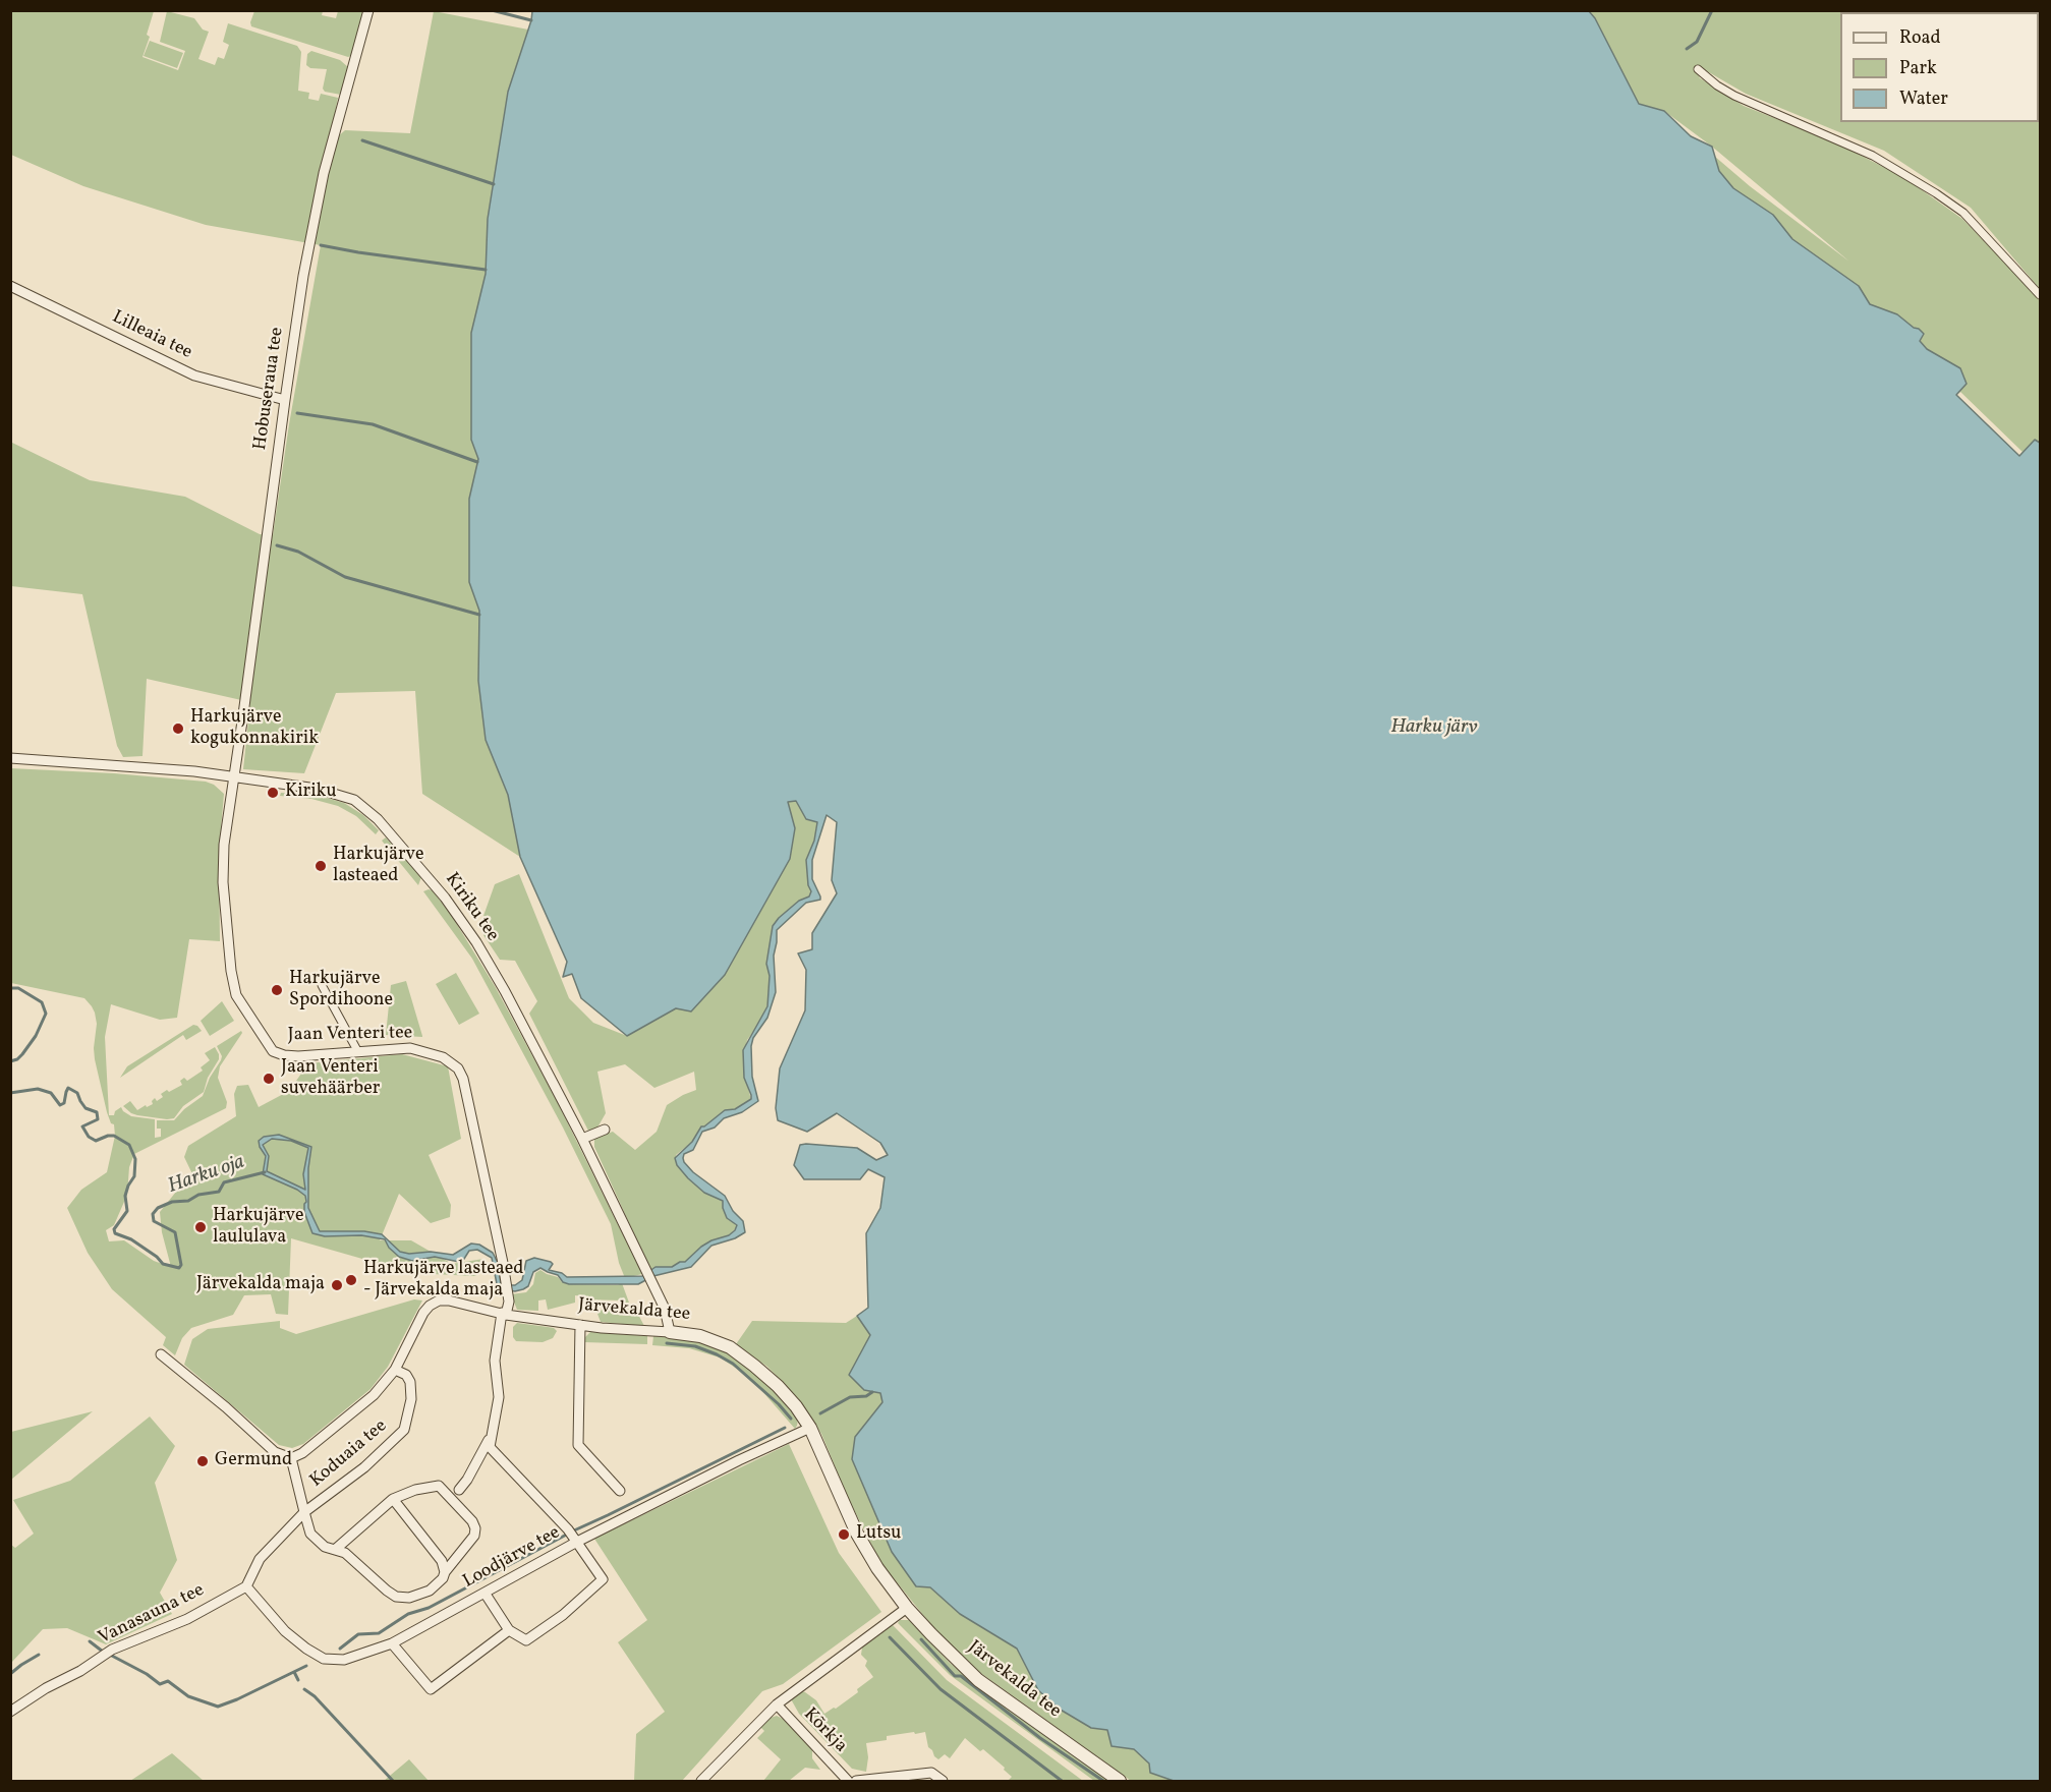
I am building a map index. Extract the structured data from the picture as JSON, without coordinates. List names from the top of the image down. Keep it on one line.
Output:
{"streets":{"street":["Lilleaia tee","Hobuseraua tee","Kiriku tee","Jaan Venteri tee","Järvekalda tee","Koduaia tee","Loodjärve tee","Vanasauna tee","Kõrkja"]},"crossings":[["Lilleaia tee","Hobuseraua tee"],["Hobuseraua tee","Kiriku tee"],["Hobuseraua tee","Jaan Venteri tee"],["Kiriku tee","Jaan Venteri tee"],["Kiriku tee","Järvekalda tee"],["Jaan Venteri tee","Järvekalda tee"],["Järvekalda tee","Koduaia tee"],["Järvekalda tee","Loodjärve tee"],["Loodjärve tee","Vanasauna tee"]],"water":["Harku järv","Harku oja"],"places":["Harkujärve kogukonnakirik","Kiriku","Harkujärve lasteaed","Harkujärve Spordihoone","Jaan Venteri suvehäärber","Harkujärve laululava","Harkujärve lasteaed - Järvekalda maja","Järvekalda maja","Germund","Lutsu"],"legend":["Road","Park","Water"]}
